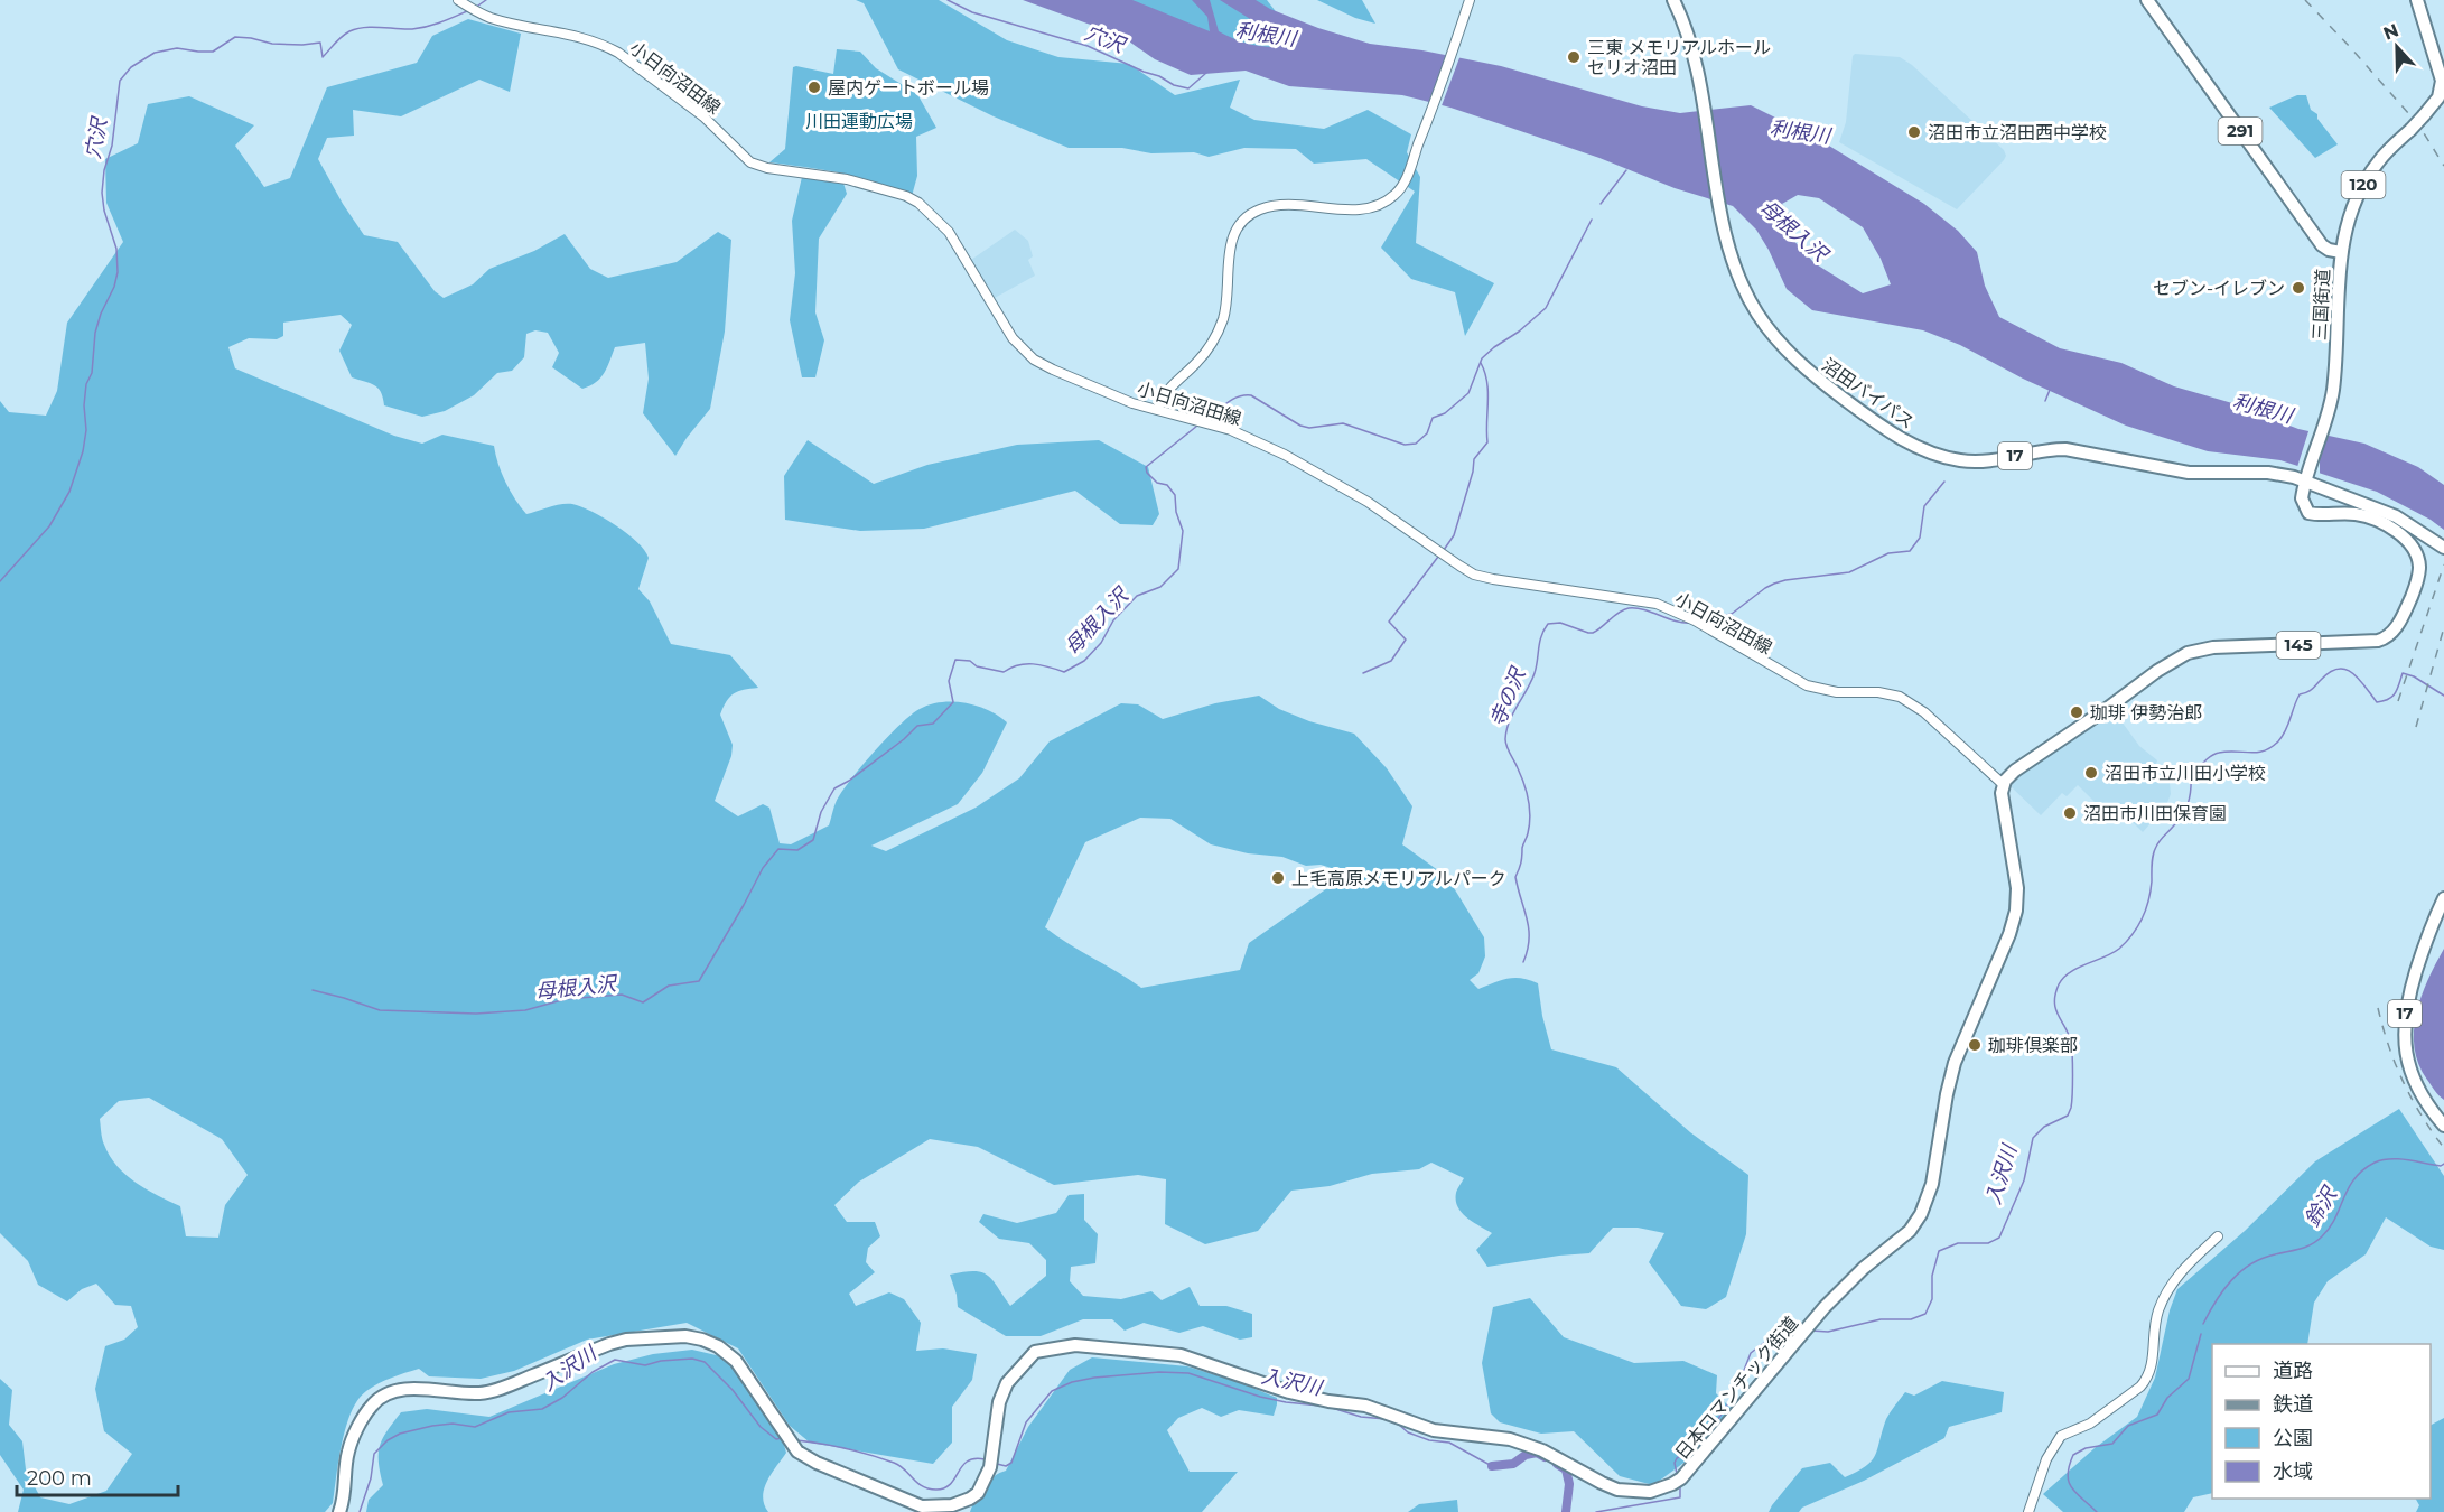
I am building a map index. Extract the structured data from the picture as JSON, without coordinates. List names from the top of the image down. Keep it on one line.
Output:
{"streets":{"highway":["291","120","三国街道","沼田バイパス","17","145","日本ロマンチック街道"],"main road":["小日向沼田線"]},"crossings":[["小日向沼田線","145"],["小日向沼田線","日本ロマンチック街道"],["120","三国街道"],["三国街道","沼田バイパス"],["三国街道","17"],["三国街道","145"],["沼田バイパス","17"],["沼田バイパス","145"],["17","145"],["145","日本ロマンチック街道"]],"water":["利根川","穴沢","母根入沢","寺の沢","入沢川","鈴沢"],"parks":["川田運動広場"],"places":["三東 メモリアルホール セリオ沼田","屋内ゲートボール場","沼田市立沼田西中学校","セブン-イレブン","珈琲 伊勢治郎","沼田市立川田小学校","沼田市川田保育園","上毛高原メモリアルパーク","珈琲倶楽部"],"legend":["道路","鉄道","公園","水域"],"scale_bar":"200 m","north":"top"}
